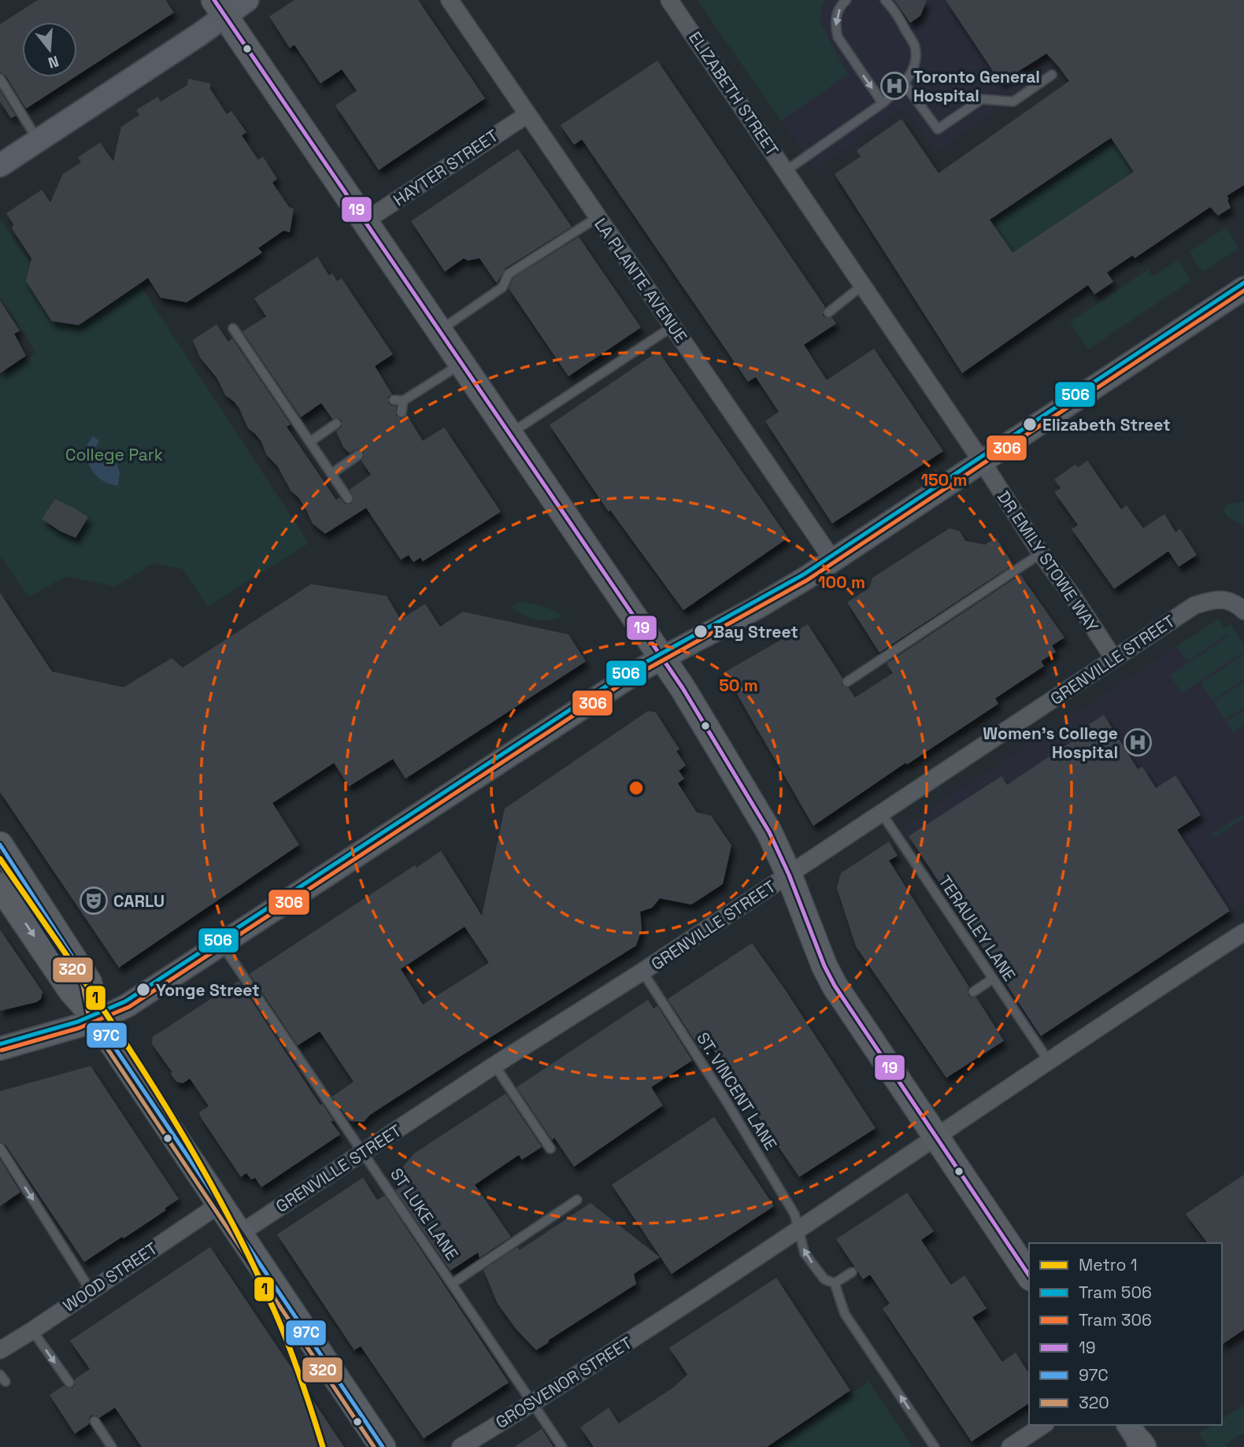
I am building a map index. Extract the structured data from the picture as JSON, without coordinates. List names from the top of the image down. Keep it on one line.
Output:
{"streets":{"street":["ELIZABETH STREET","HAYTER STREET","LA PLANTE AVENUE","DR EMILY STOWE WAY","GRENVILLE STREET","WOOD STREET","GROSVENOR STREET"],"lane":["TERAULEY LANE","ST. VINCENT LANE","ST LUKE LANE"]},"crossings":[["ELIZABETH STREET","DR EMILY STOWE WAY"],["HAYTER STREET","LA PLANTE AVENUE"],["DR EMILY STOWE WAY","GRENVILLE STREET"],["GRENVILLE STREET","TERAULEY LANE"],["GRENVILLE STREET","ST. VINCENT LANE"],["GRENVILLE STREET","ST LUKE LANE"],["TERAULEY LANE","GROSVENOR STREET"],["ST. VINCENT LANE","GROSVENOR STREET"],["ST LUKE LANE","GROSVENOR STREET"]],"parks":["College Park"],"places":{"hospital":["Toronto General Hospital","Women's College Hospital"],"other":["Elizabeth Street","Bay Street","Yonge Street"],"theatre":["CARLU"]},"lines":["transit line 19","tram line 506","tram line 306","transit line 97C","transit line 320","metro line 1"],"legend":["Metro 1","Tram 506","Tram 306","19","97C","320"],"north":"bottom","rings":["150 m","100 m","50 m"]}
